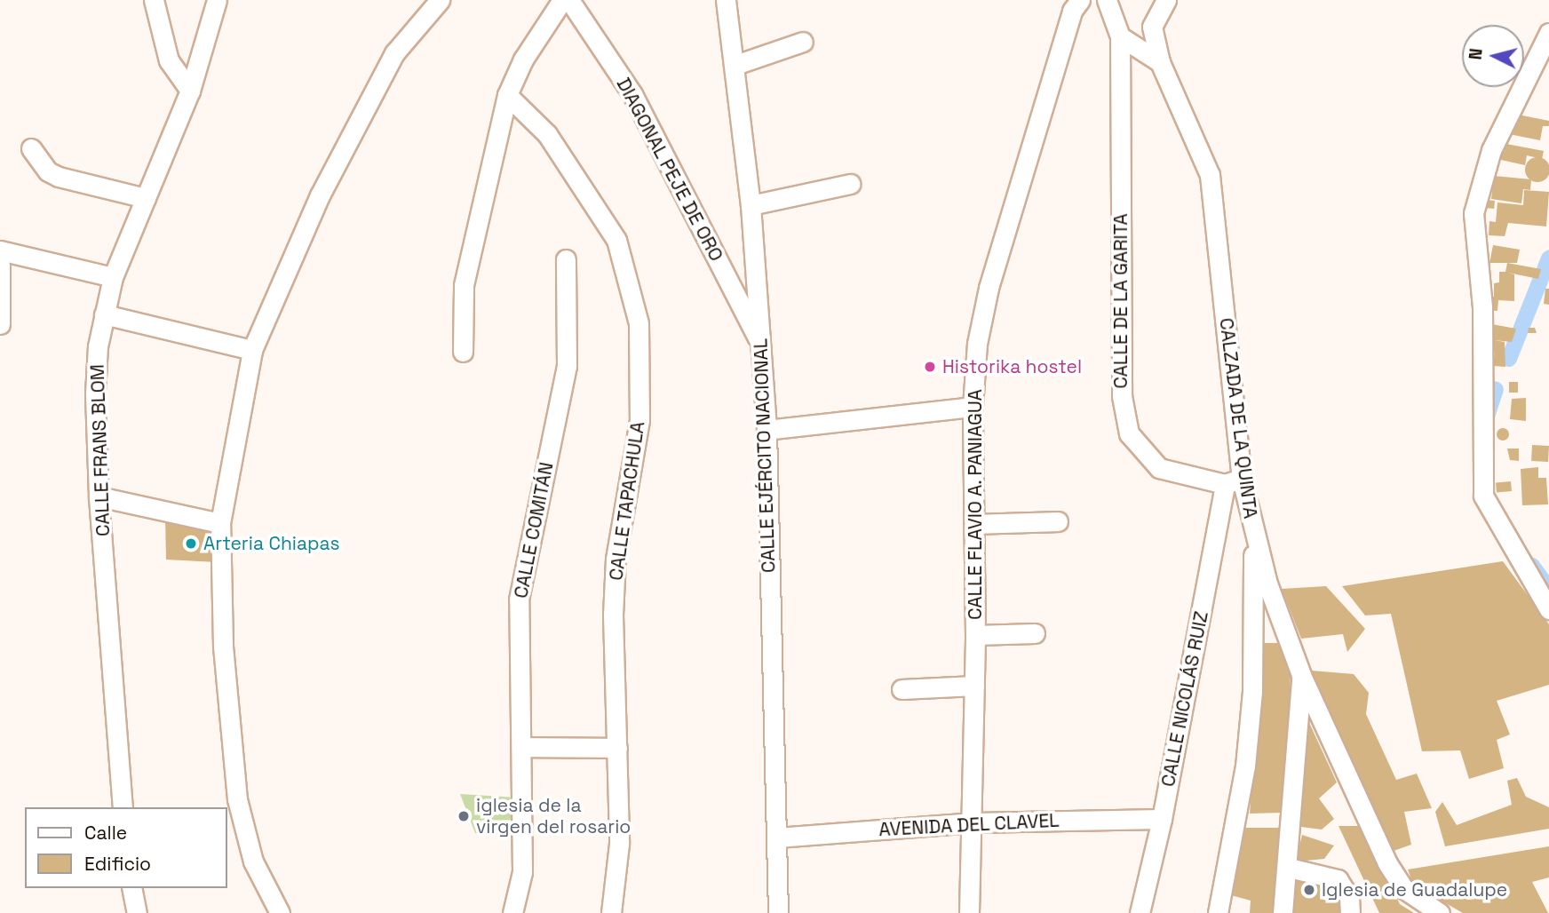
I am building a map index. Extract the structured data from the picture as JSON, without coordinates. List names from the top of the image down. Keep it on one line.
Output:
{"streets":{"street":["DIAGONAL PEJE DE ORO","CALLE DE LA GARITA","CALZADA DE LA QUINTA","CALLE FRANS BLOM","CALLE EJÉRCITO NACIONAL","CALLE TAPACHULA","CALLE FLAVIO A. PANIAGUA","CALLE COMITÁN","CALLE NICOLÁS RUIZ","AVENIDA DEL CLAVEL"]},"crossings":[["DIAGONAL PEJE DE ORO","CALLE EJÉRCITO NACIONAL"],["CALLE DE LA GARITA","CALZADA DE LA QUINTA"],["CALLE DE LA GARITA","CALLE NICOLÁS RUIZ"],["CALZADA DE LA QUINTA","CALLE NICOLÁS RUIZ"],["CALLE EJÉRCITO NACIONAL","AVENIDA DEL CLAVEL"],["CALLE FLAVIO A. PANIAGUA","AVENIDA DEL CLAVEL"],["CALLE NICOLÁS RUIZ","AVENIDA DEL CLAVEL"]],"places":["Historika hostel","Arteria Chiapas","iglesia de la virgen del rosario","Iglesia de Guadalupe"],"legend":["Calle","Edificio"],"north":"left"}
